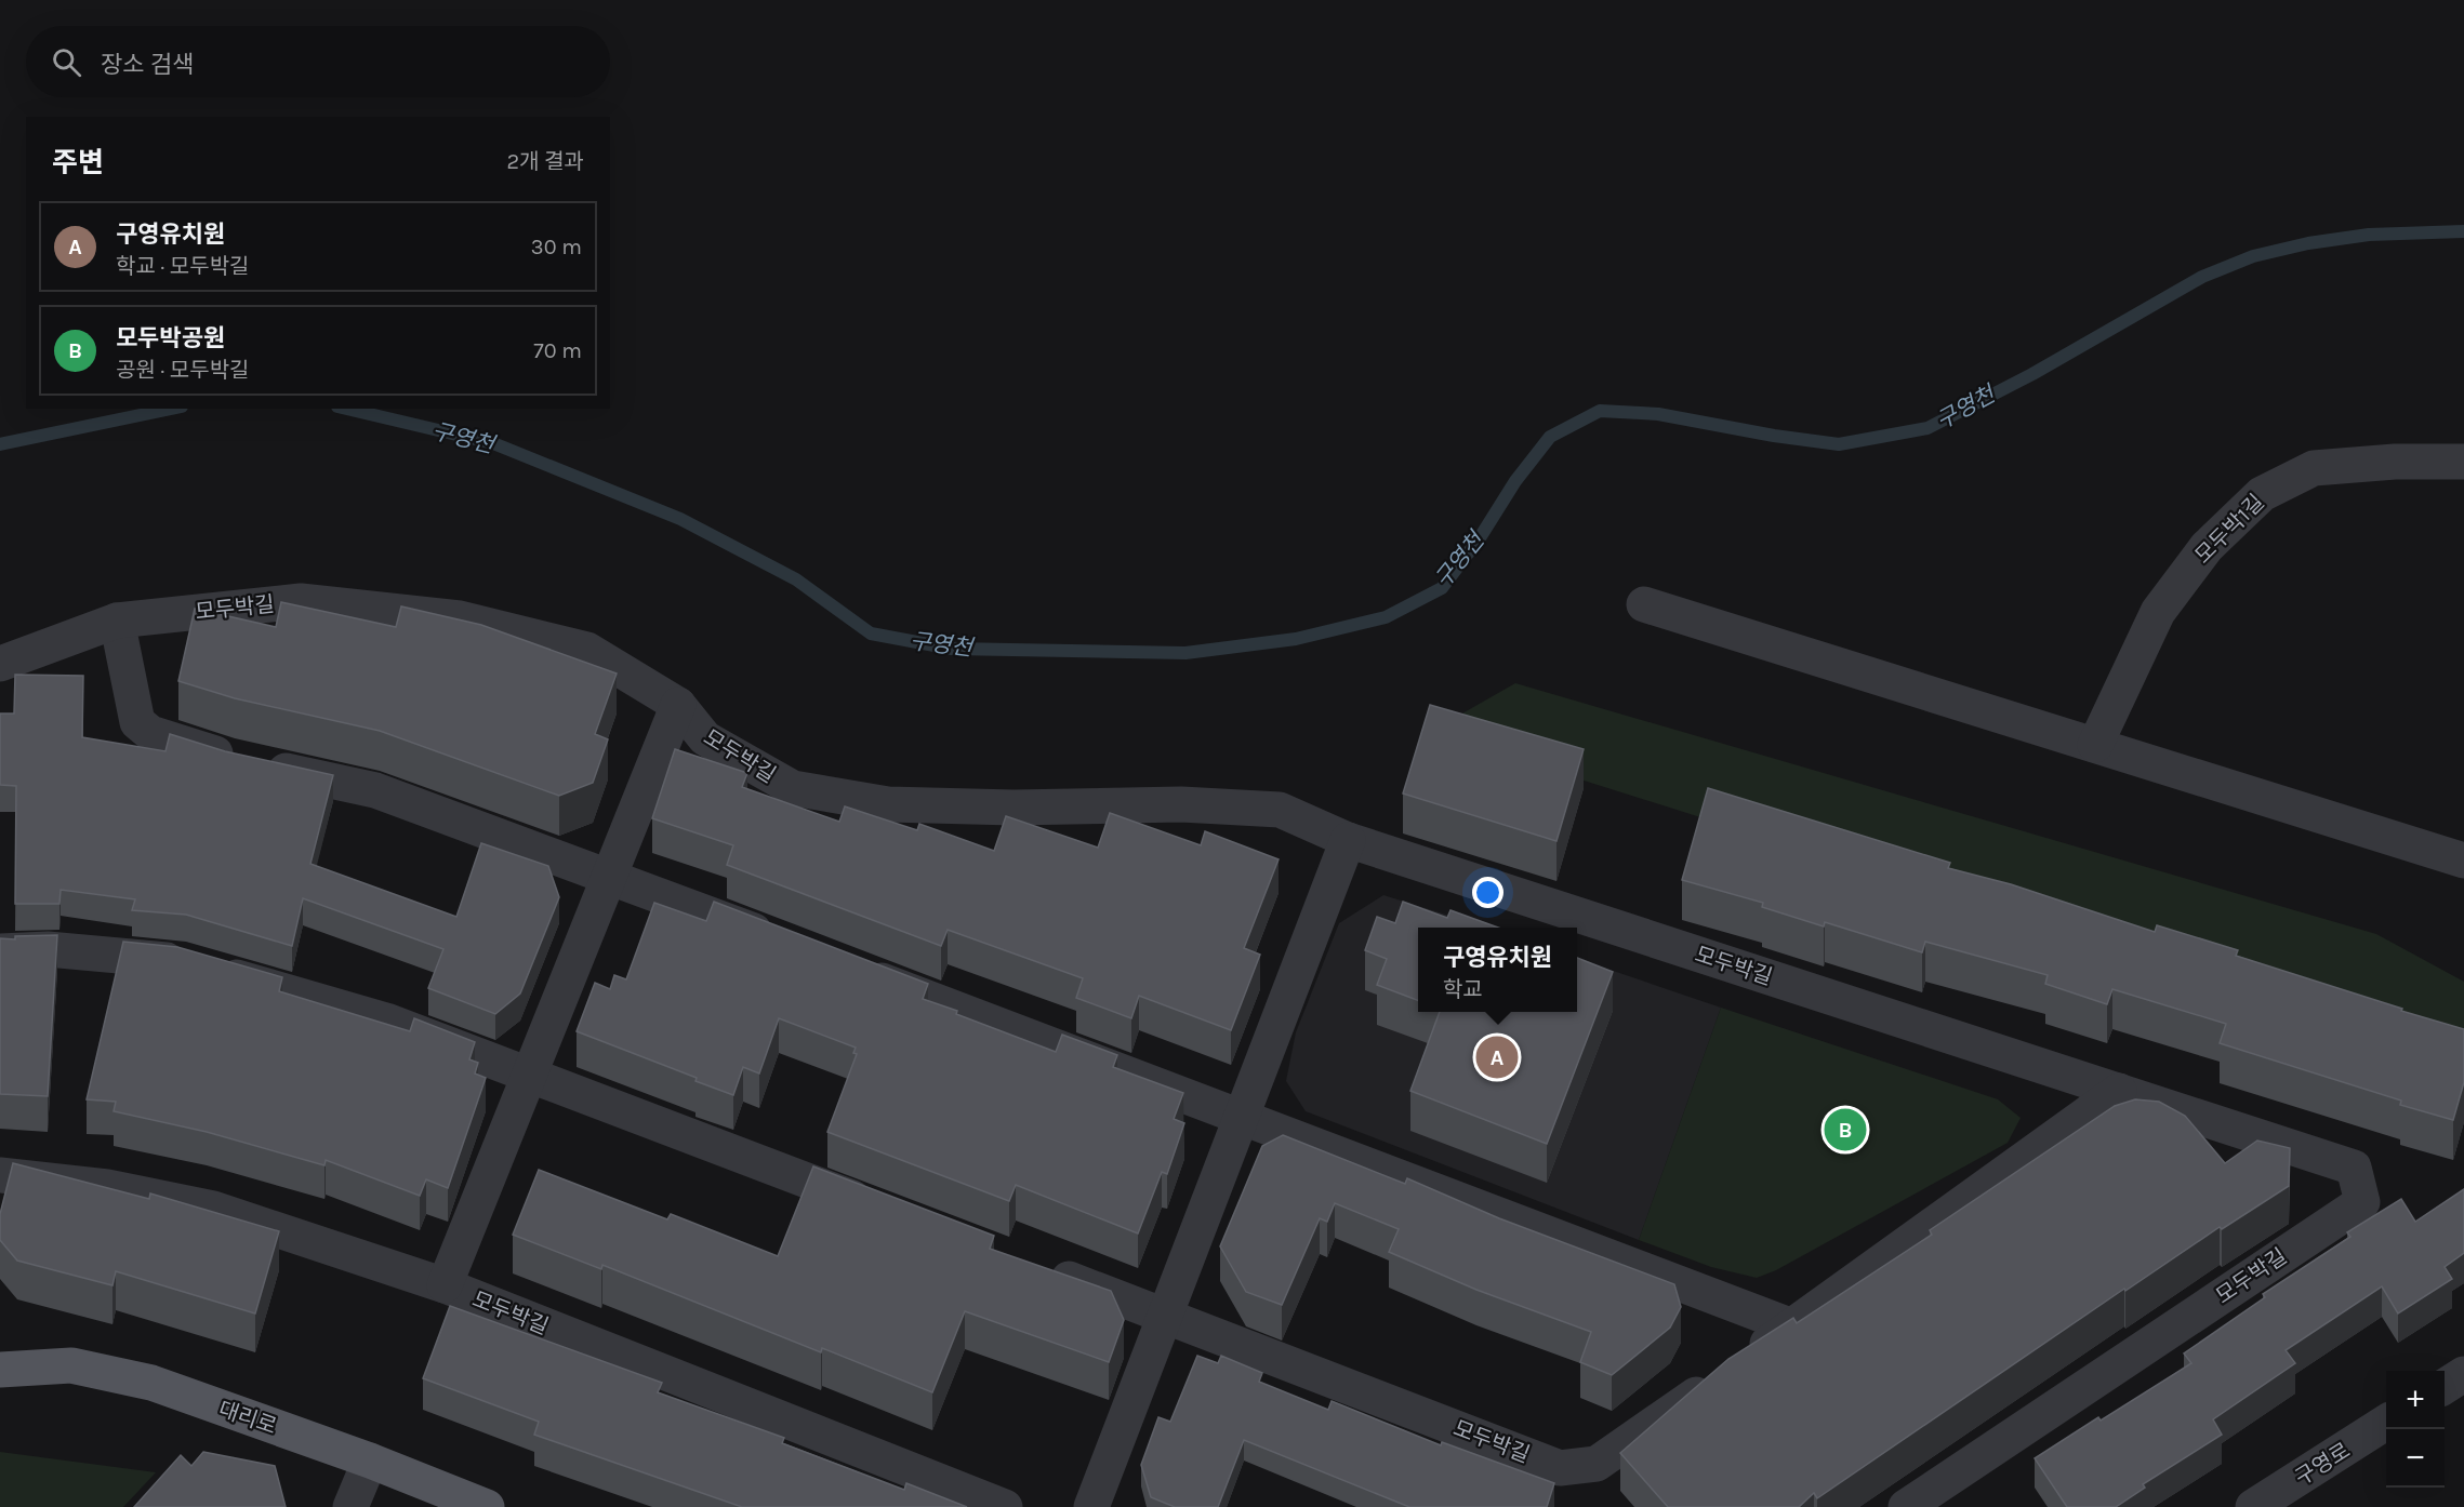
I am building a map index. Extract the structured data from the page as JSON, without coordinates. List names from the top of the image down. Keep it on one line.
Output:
{"streets":{"main road":["대리로"],"street":["모두박1길","모두박길","구영로"]},"water":["구영천"],"page":{"search":"장소 검색","heading":["주변","2개 결과"],"list":[{"mark":"A","name":"구영유치원","note":"학교 · 모두박길","value":"30 m"},{"mark":"B","name":"모두박공원","note":"공원 · 모두박길","value":"70 m"}],"popup":["구영유치원","학교"],"pins":["A","B"],"map_buttons":["+","−"]}}
